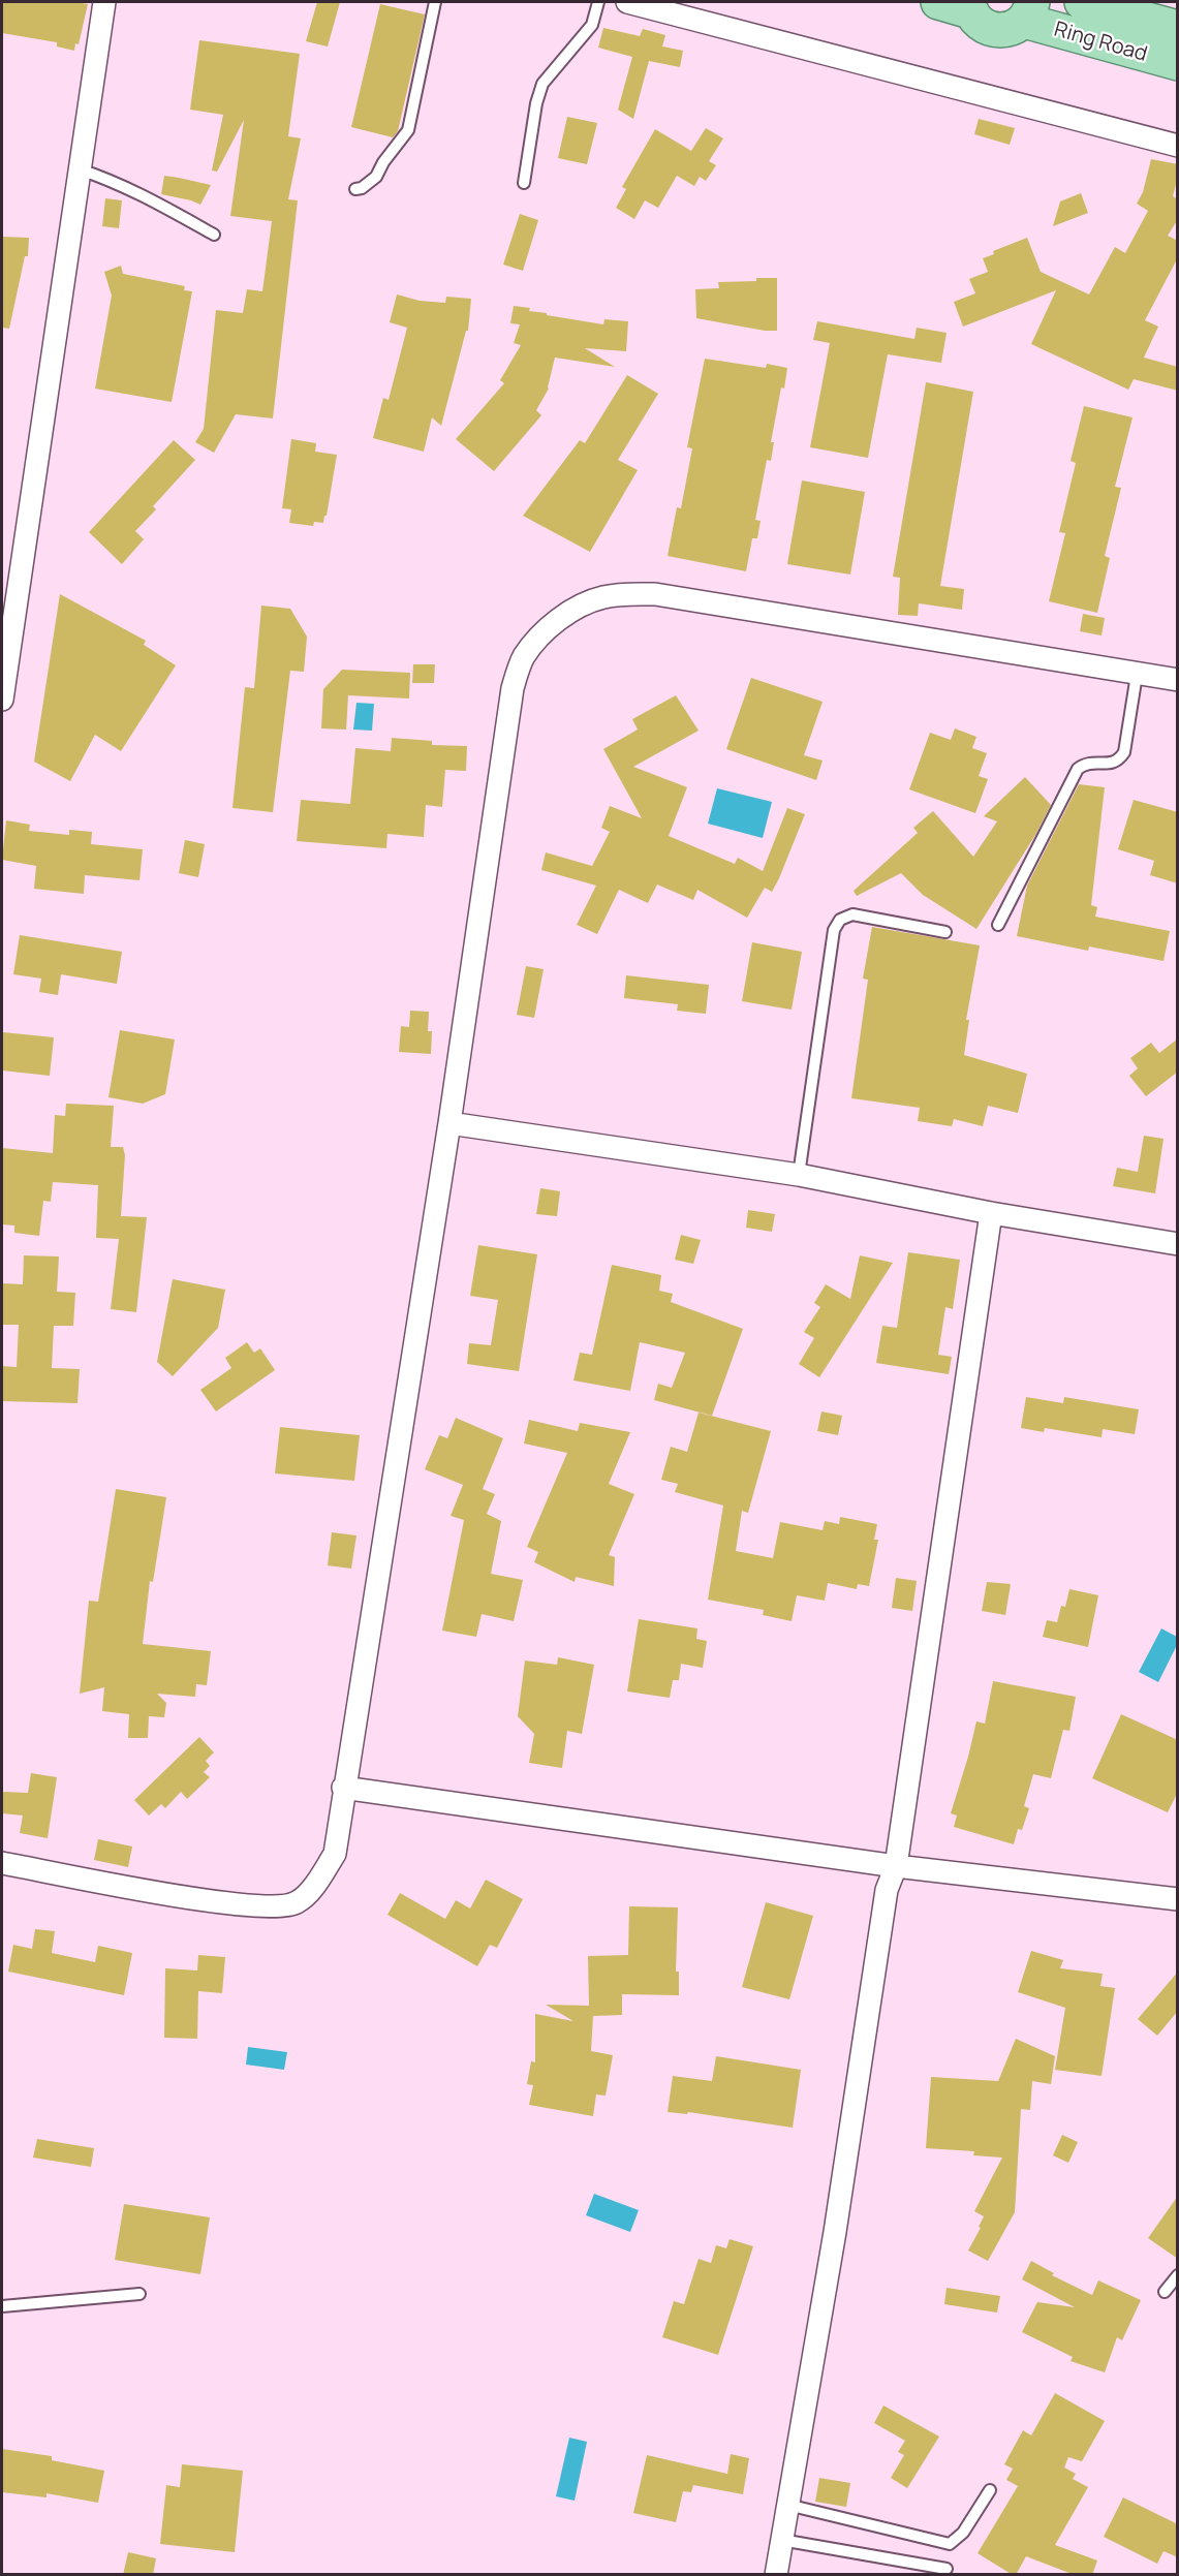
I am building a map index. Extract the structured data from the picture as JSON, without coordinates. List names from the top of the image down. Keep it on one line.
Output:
{"streets":{"main road":["Ring Road"]}}
